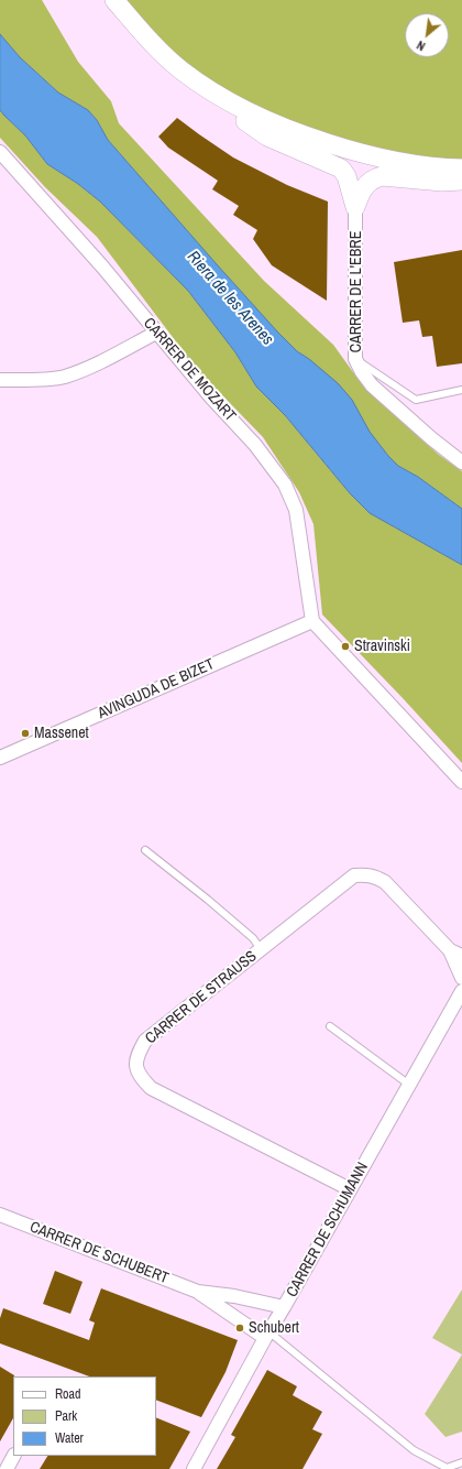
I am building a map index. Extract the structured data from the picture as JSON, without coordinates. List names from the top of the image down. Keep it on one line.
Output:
{"streets":{"street":["CARRER DE L'EBRE","CARRER DE MOZART","AVINGUDA DE BIZET","CARRER DE STRAUSS","CARRER DE SCHUMANN","CARRER DE SCHUBERT"]},"crossings":[["CARRER DE MOZART","AVINGUDA DE BIZET"],["CARRER DE STRAUSS","CARRER DE SCHUMANN"],["CARRER DE SCHUMANN","CARRER DE SCHUBERT"]],"water":["Riera de les Arenes"],"places":["Stravinski","Massenet","Schubert"],"legend":["Road","Park","Water"],"north":"bottom left"}
